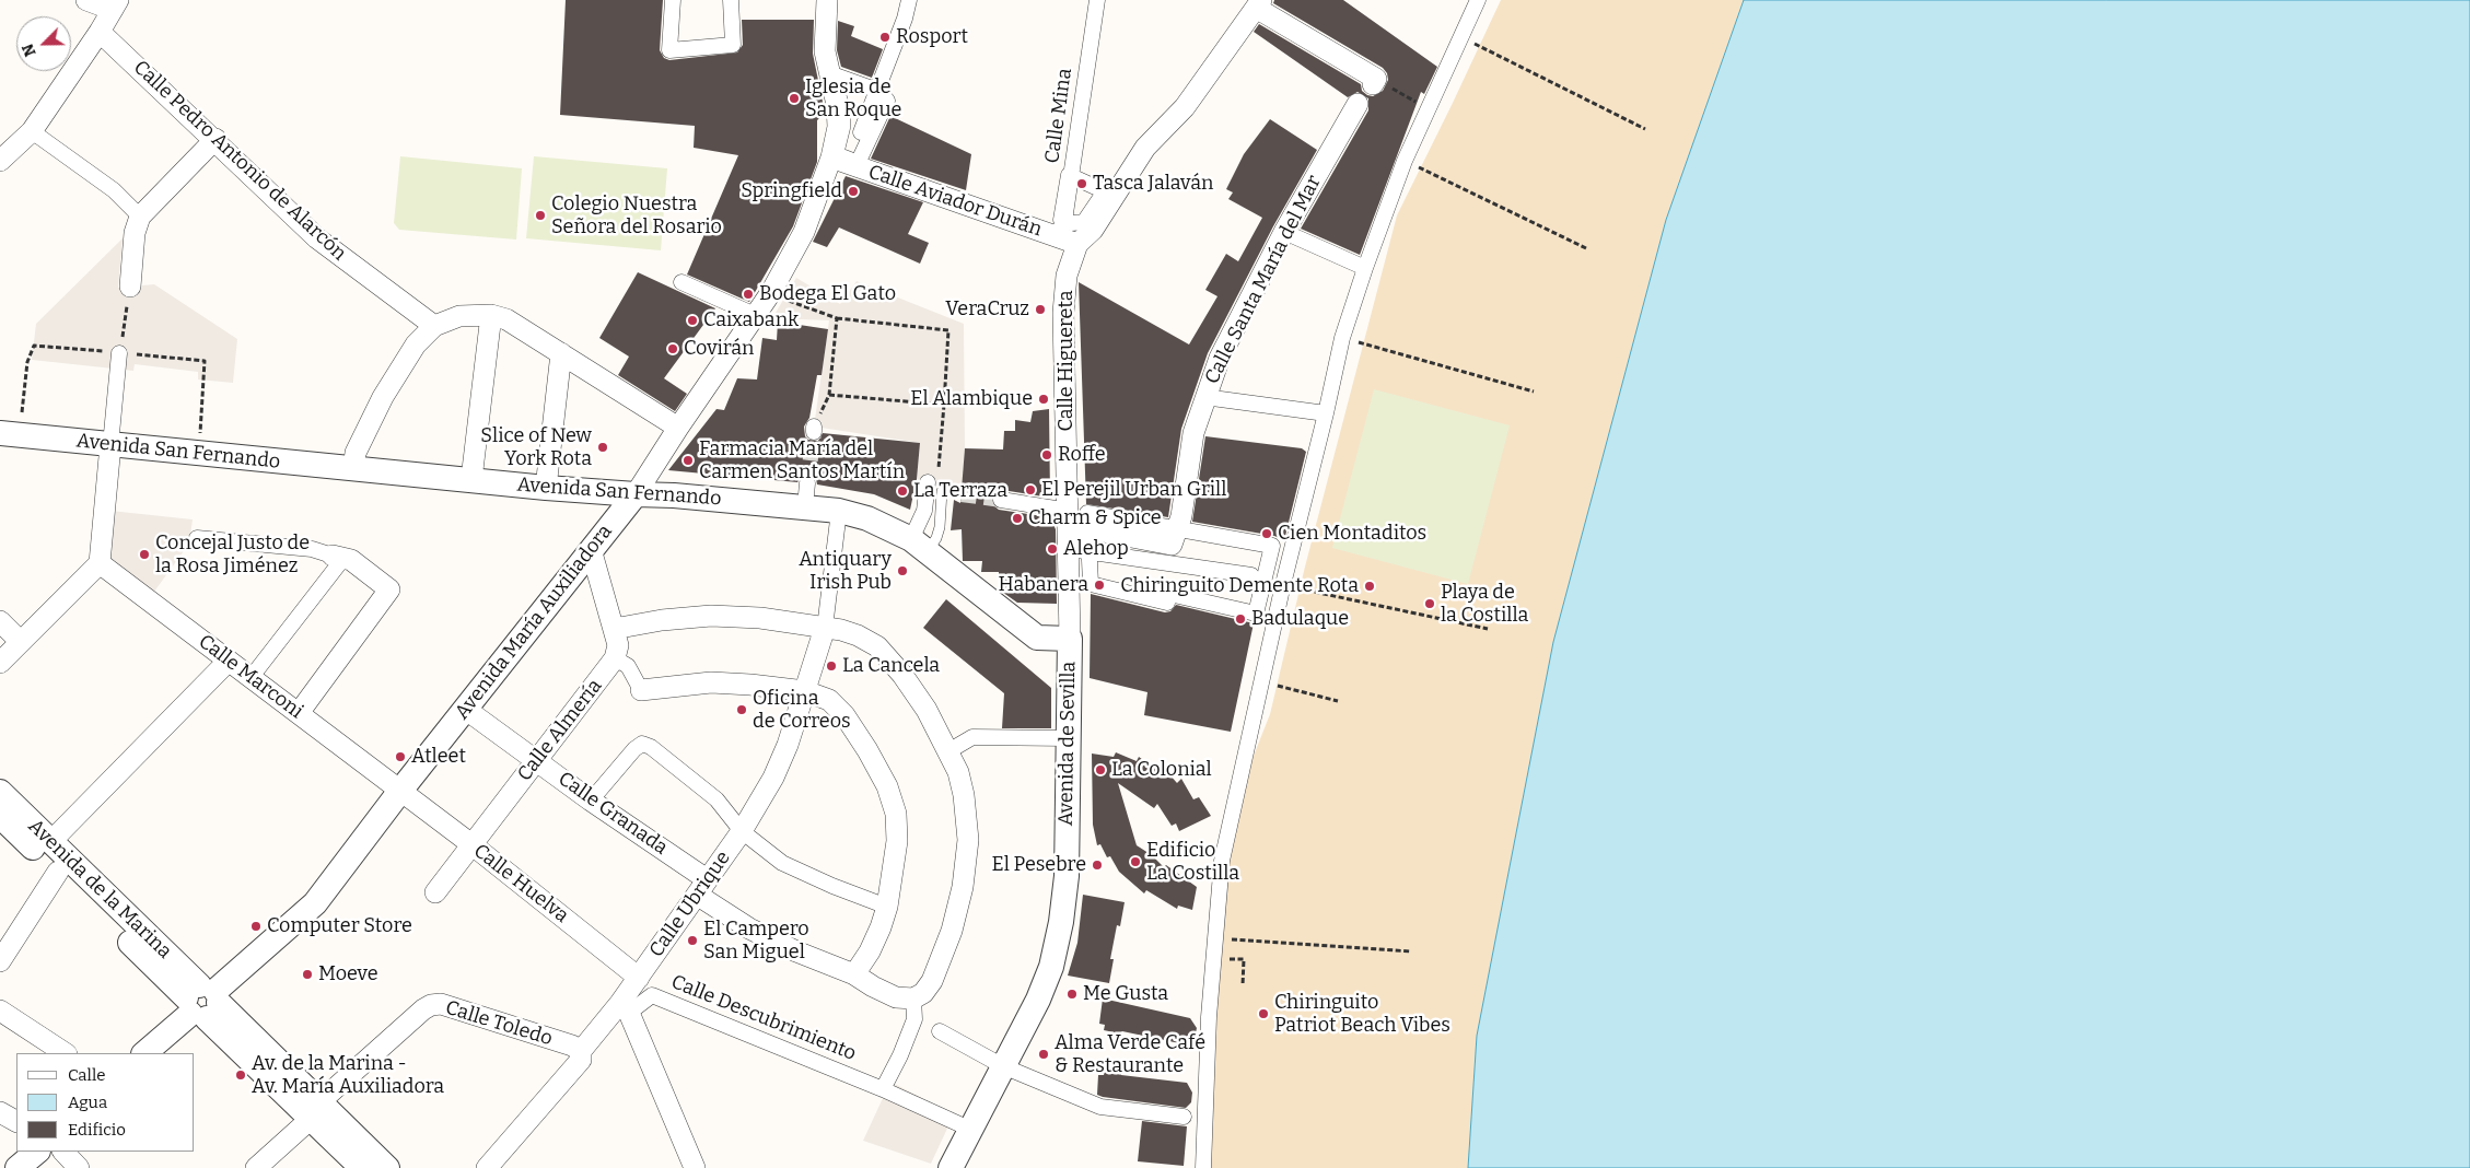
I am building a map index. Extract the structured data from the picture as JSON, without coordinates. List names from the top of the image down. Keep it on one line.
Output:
{"streets":{"street":["Calle Mina","Calle Pedro Antonio de Alarcón","Calle Aviador Durán","Calle Santa María del Mar","Calle Higuereta","Avenida San Fernando","Avenida María Auxiliadora","Calle Marconi","Calle Almería","Avenida de Sevilla","Calle Granada","Calle Huelva","Avenida de la Marina","Calle Ubrique","Calle Descubrimiento","Calle Toledo"]},"crossings":[["Calle Mina","Calle Aviador Durán"],["Calle Aviador Durán","Calle Higuereta"],["Calle Aviador Durán","Avenida María Auxiliadora"],["Calle Higuereta","Avenida de Sevilla"],["Avenida San Fernando","Avenida María Auxiliadora"],["Avenida San Fernando","Avenida de Sevilla"],["Avenida San Fernando","Calle Ubrique"],["Avenida María Auxiliadora","Calle Marconi"],["Avenida María Auxiliadora","Calle Granada"],["Avenida María Auxiliadora","Calle Huelva"],["Avenida María Auxiliadora","Avenida de la Marina"],["Calle Marconi","Calle Huelva"],["Calle Almería","Calle Granada"],["Calle Almería","Calle Huelva"],["Calle Granada","Calle Ubrique"],["Calle Huelva","Calle Ubrique"],["Avenida de la Marina","Calle Toledo"],["Calle Ubrique","Calle Descubrimiento"],["Calle Ubrique","Calle Toledo"]],"places":["Rosport","Iglesia de San Roque","Tasca Jalaván","Springfield","Colegio Nuestra Señora del Rosario","Bodega El Gato","VeraCruz","Caixabank","Covirán","El Alambique","Slice of New York Rota","Roffe","Farmacia María del Carmen Santos Martín","El Perejil Urban Grill","La Terraza","Charm & Spice","Cien Montaditos","Alehop","Concejal Justo de la Rosa Jiménez","Antiquary Irish Pub","Habanera","Chiringuito Demente Rota","Playa de la Costilla","Badulaque","La Cancela","Oficina de Correos","Atleet","La Colonial","Edificio La Costilla","El Pesebre","Computer Store","El Campero San Miguel","Moeve","Me Gusta","Chiringuito Patriot Beach Vibes","Alma Verde Café & Restaurante","Av. de la Marina - Av. María Auxiliadora"],"legend":["Calle","Agua","Edificio"],"north":"bottom left"}
